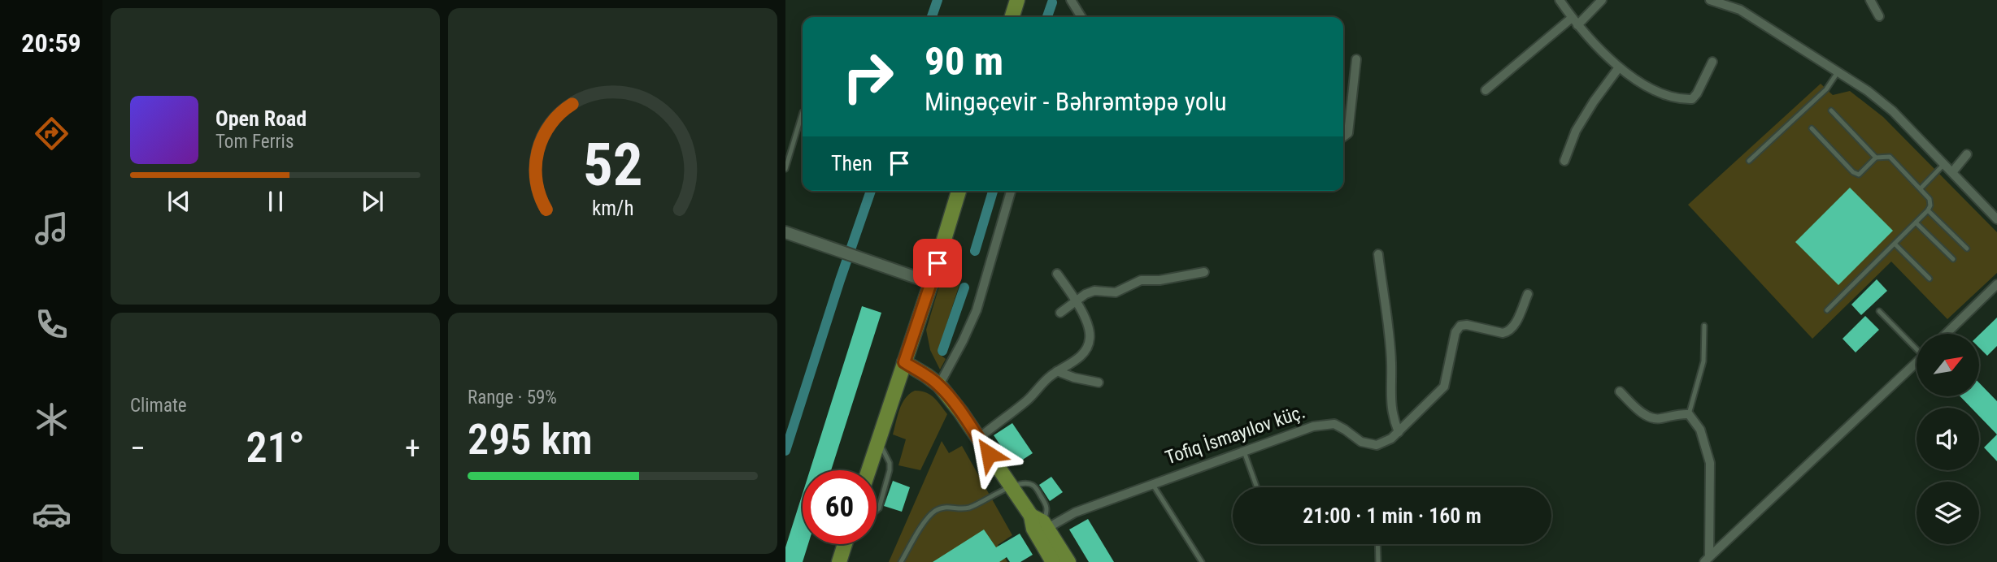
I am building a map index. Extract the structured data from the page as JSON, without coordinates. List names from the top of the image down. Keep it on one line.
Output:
{"streets":{"street":["Tofiq İsmayılov küç."]},"north":"top right","page":{"tabs":"20:59","turn":["90 m","Mingəçevir - Bəhrəmtəpə yolu"],"song":["Open Road","Tom Ferris"],"then":"Then","tile":["Climate",["Range · 59%","295 km"]],"heat":["−","21°","+"],"limit":"60","trip":"21:00 · 1 min · 160 m","gauge":["52","km/h"]}}
